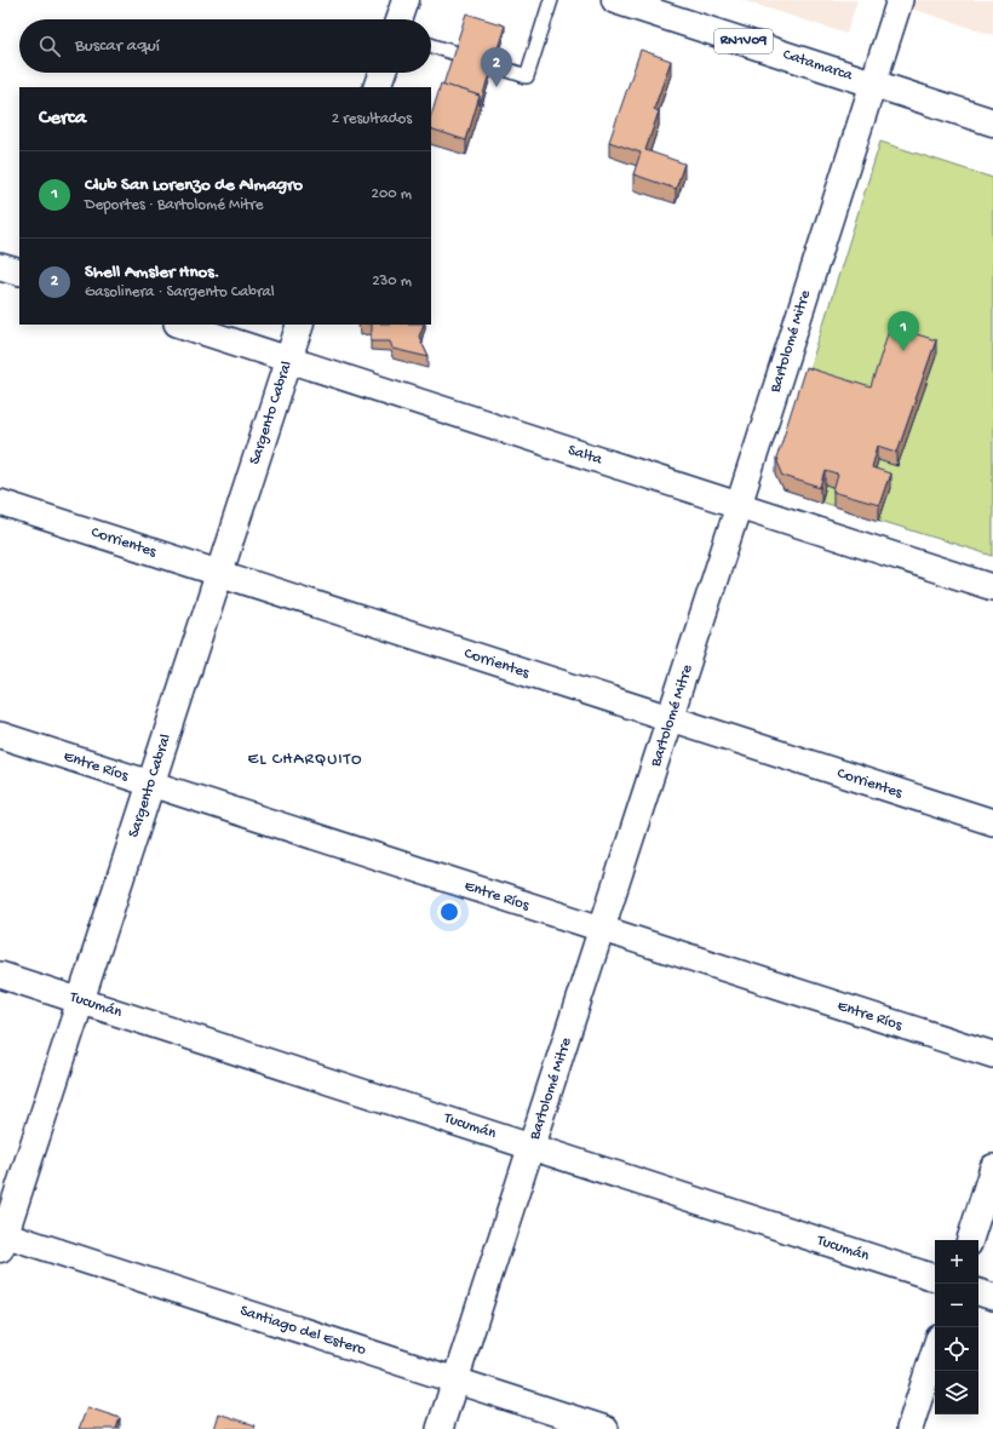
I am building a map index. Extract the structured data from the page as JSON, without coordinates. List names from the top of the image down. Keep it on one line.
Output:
{"streets":{"main road":["RN1V09","Catamarca","Sargento Cabral"],"street":["Bartolomé Mitre","Salta","Corrientes","Entre Ríos","Tucumán","Santiago del Estero"]},"crossings":[["Catamarca","Bartolomé Mitre"],["Bartolomé Mitre","Salta"],["Bartolomé Mitre","Corrientes"],["Bartolomé Mitre","Entre Ríos"],["Bartolomé Mitre","Tucumán"],["Bartolomé Mitre","Santiago del Estero"],["Sargento Cabral","Salta"],["Sargento Cabral","Corrientes"],["Sargento Cabral","Entre Ríos"],["Sargento Cabral","Tucumán"],["Sargento Cabral","Santiago del Estero"]],"districts":["EL CHARQUITO"],"page":{"search":"Buscar aquí","pins":["2","1"],"heading":["Cerca","2 resultados"],"list":[{"mark":"1","name":"Club San Lorenzo de Almagro","note":"Deportes · Bartolomé Mitre","value":"200 m"},{"mark":"2","name":"Shell Amsler Hnos.","note":"Gasolinera · Sargento Cabral","value":"230 m"}],"map_buttons":["+","−"]}}
